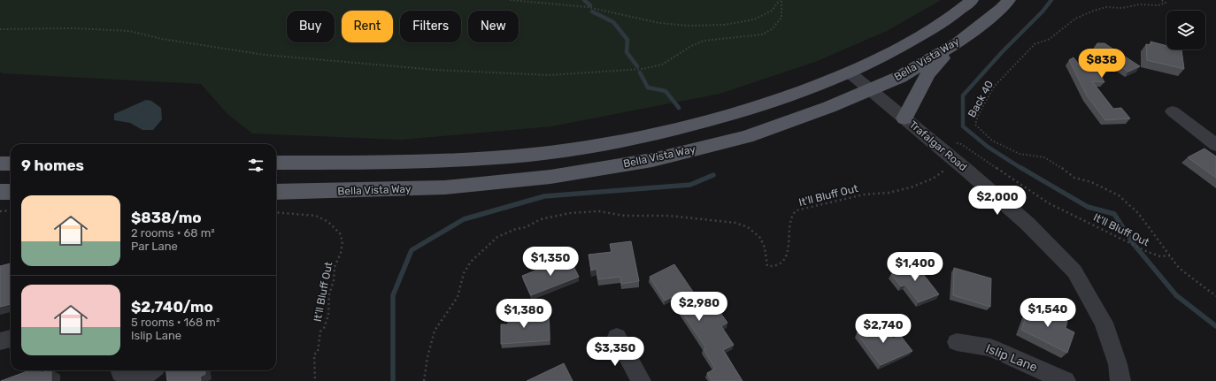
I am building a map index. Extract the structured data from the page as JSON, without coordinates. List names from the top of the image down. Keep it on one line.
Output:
{"streets":{"main road":["Bella Vista Way"],"street":["Trafalgar Road","Islip Lane"],"path":["Back 40","It'll Bluff Out"]},"crossings":[["Bella Vista Way","Trafalgar Road"],["Back 40","It'll Bluff Out"],["Trafalgar Road","It'll Bluff Out"]],"page":{"chip":["Buy","Rent","Filters","New"],"price":["$838","$2,000","$1,350","$1,400","$2,980","$1,540","$1,380","$2,740","$3,350"],"heading":"9 homes","list":[{"name":"$838/mo","note":"2 rooms · 68 m² · Par Lane"},{"name":"$2,740/mo","note":"5 rooms · 168 m² · Islip Lane"}]}}
